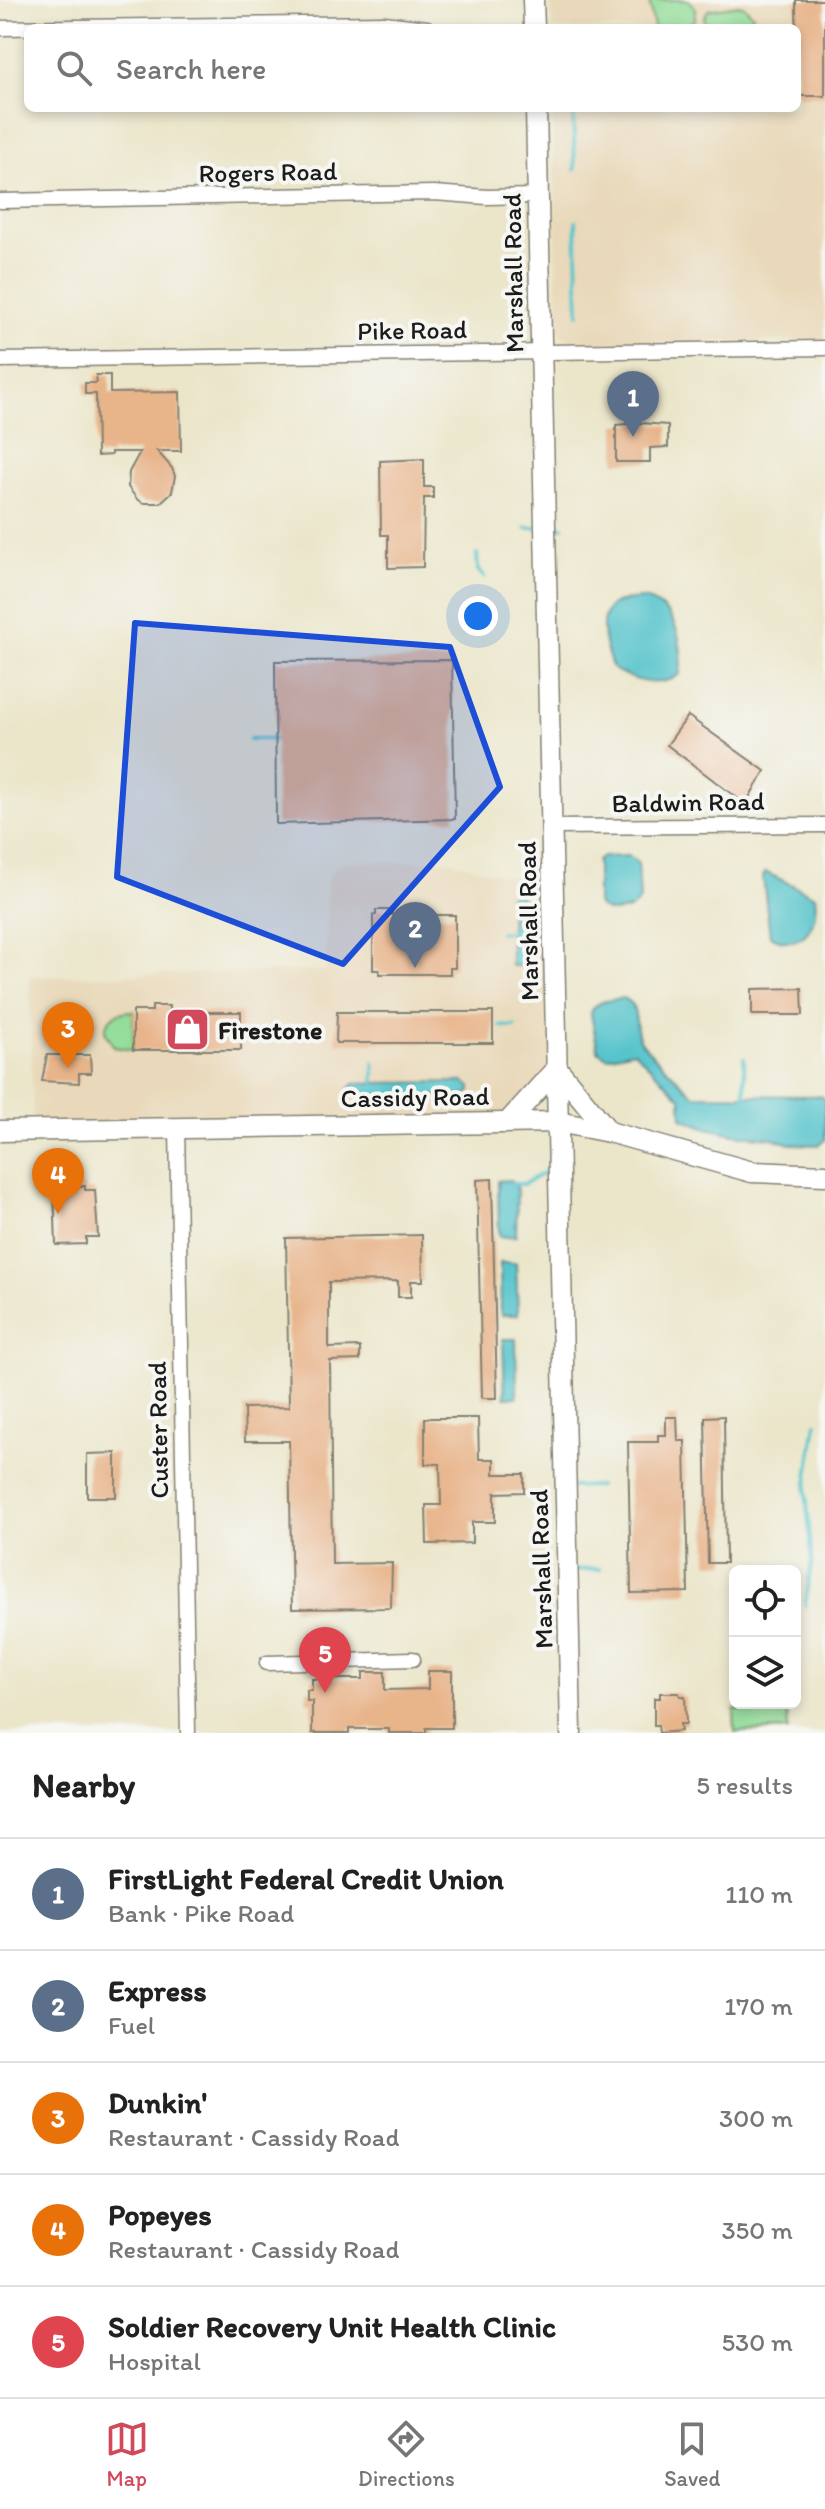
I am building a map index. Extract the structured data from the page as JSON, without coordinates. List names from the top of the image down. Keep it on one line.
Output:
{"streets":{"street":["Rogers Road","Marshall Road","Pike Road","Baldwin Road","Cassidy Road","Custer Road"]},"crossings":[["Rogers Road","Marshall Road"],["Marshall Road","Pike Road"],["Marshall Road","Baldwin Road"],["Marshall Road","Cassidy Road"],["Cassidy Road","Custer Road"]],"places":{"shop":["Firestone"]},"page":{"search":"Search here","pins":["1","2","3","4","5"],"heading":["Nearby","5 results"],"list":[{"mark":"1","name":"FirstLight Federal Credit Union","note":"Bank · Pike Road","value":"110 m"},{"mark":"2","name":"Express","note":"Fuel","value":"170 m"},{"mark":"3","name":"Dunkin'","note":"Restaurant · Cassidy Road","value":"300 m"},{"mark":"4","name":"Popeyes","note":"Restaurant · Cassidy Road","value":"350 m"},{"mark":"5","name":"Soldier Recovery Unit Health Clinic","note":"Hospital","value":"530 m"}],"nav":["Map","Directions","Saved"]}}
